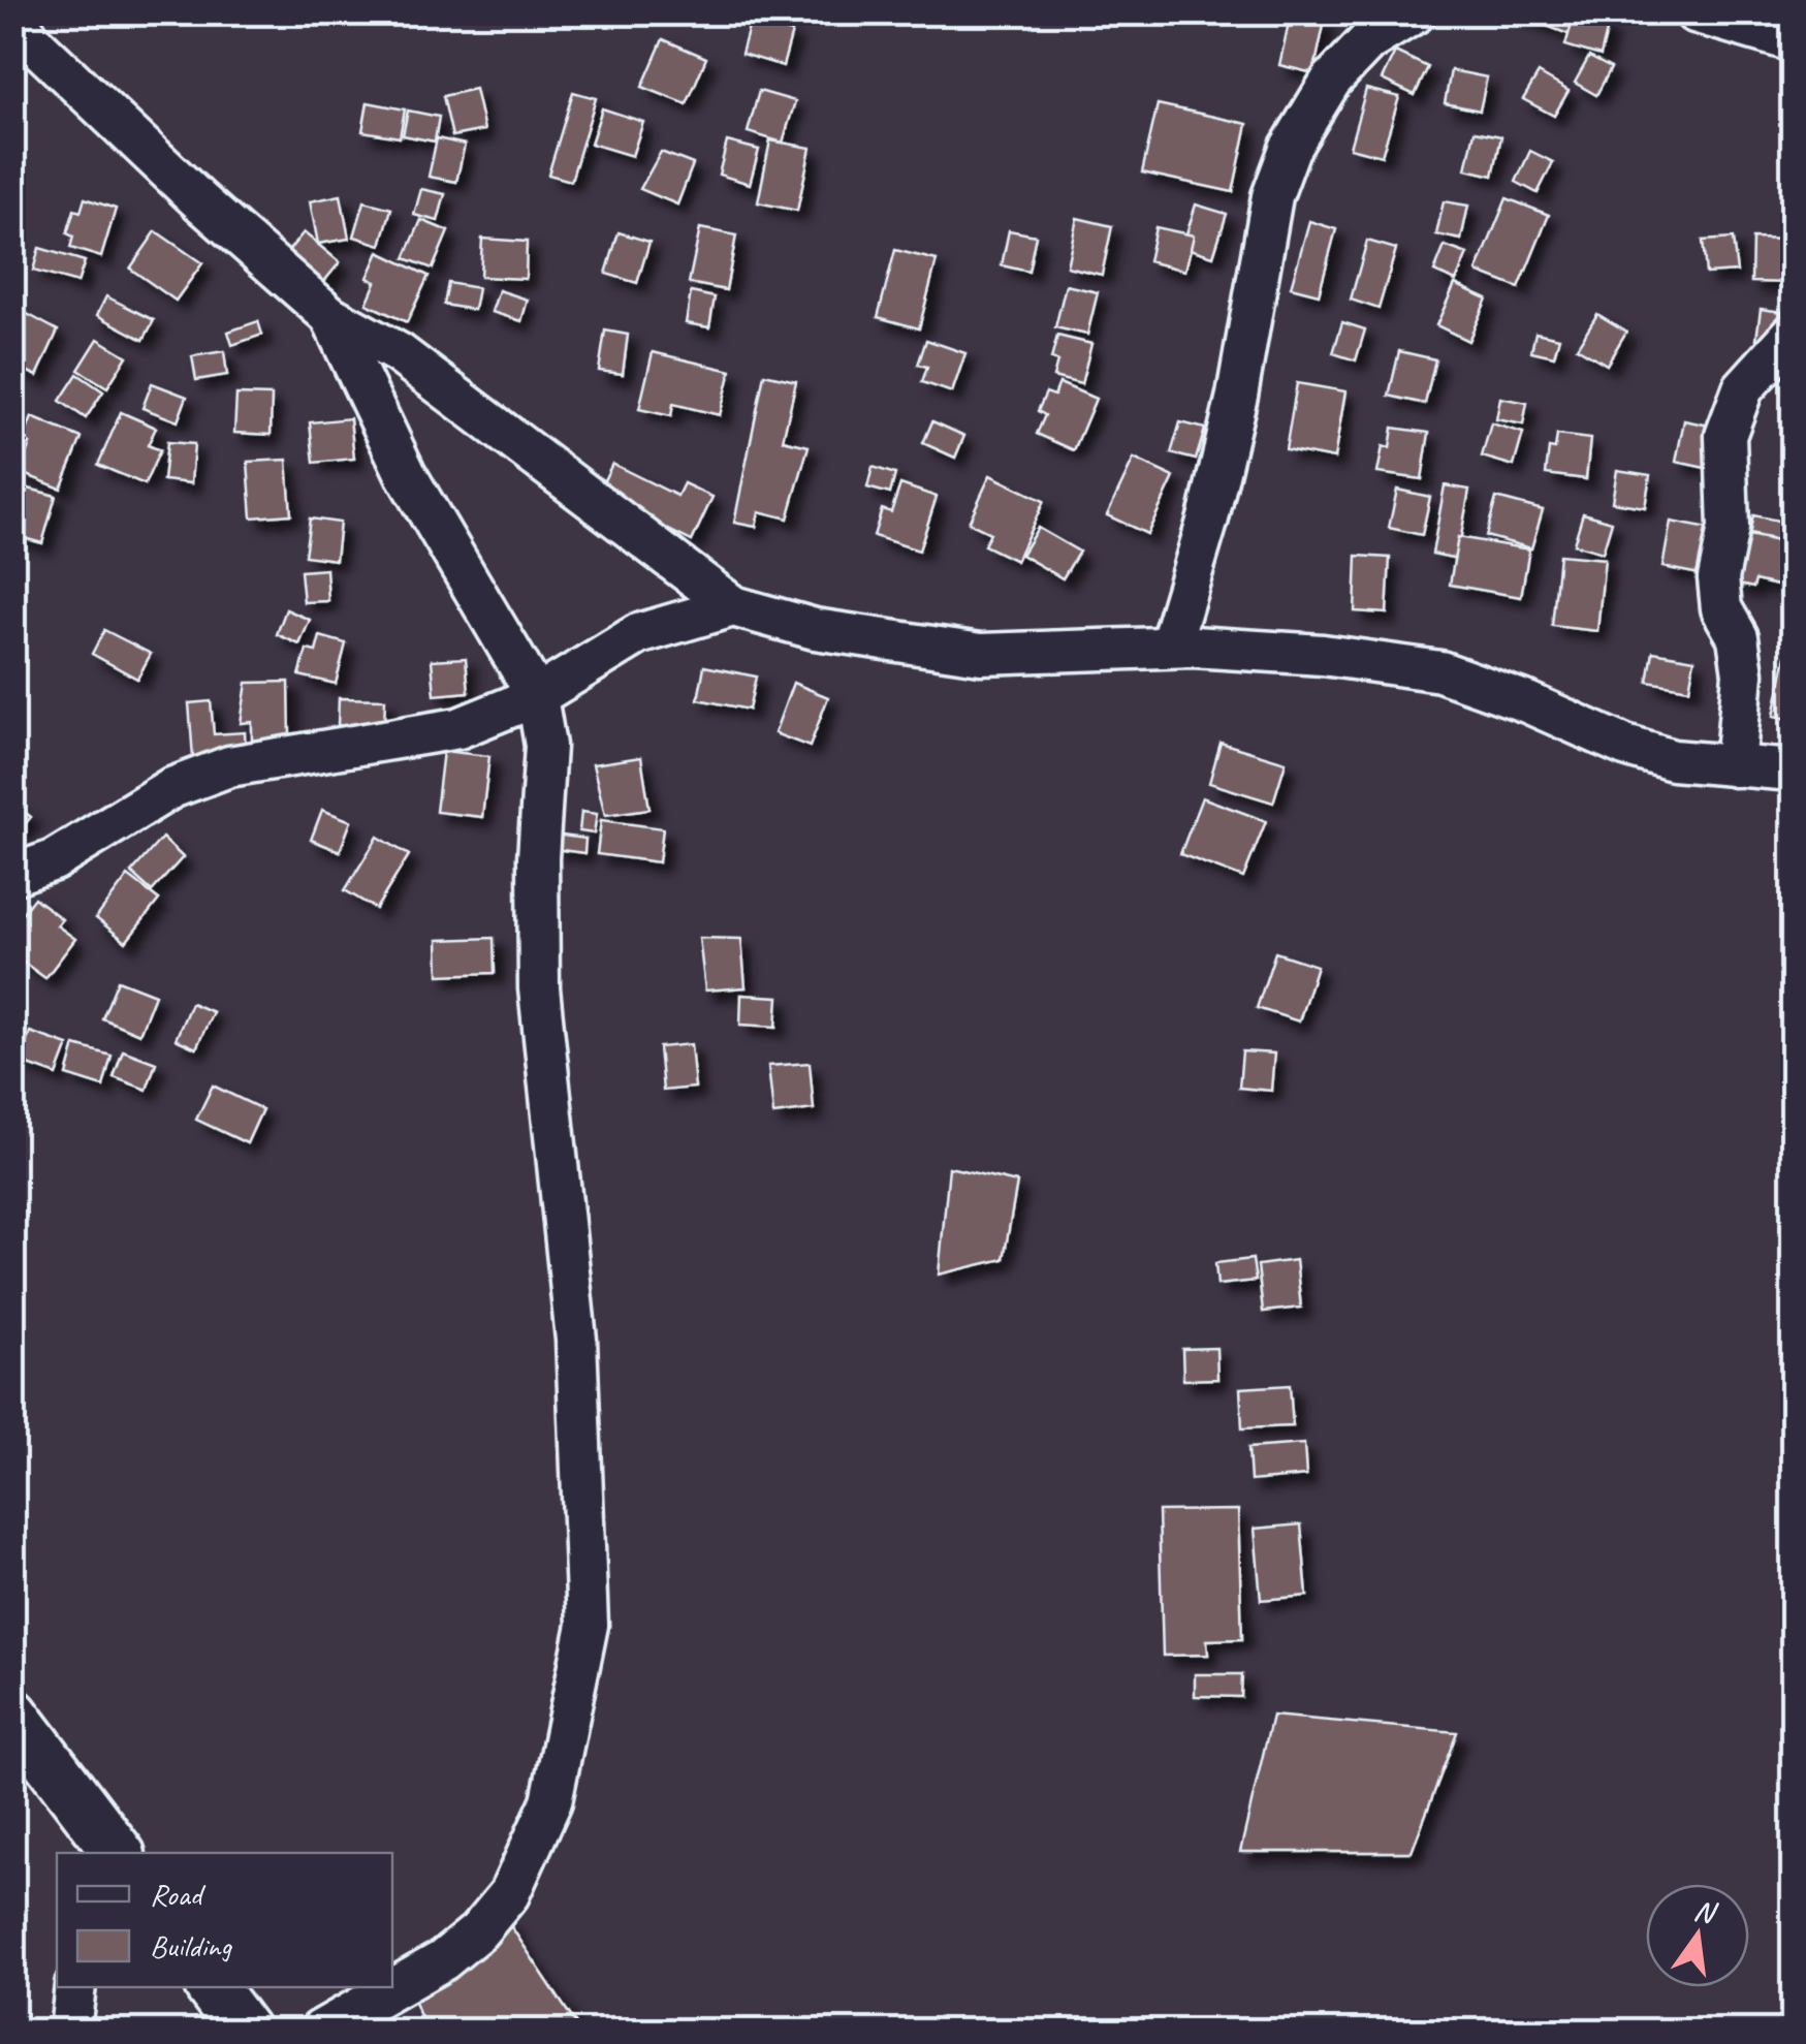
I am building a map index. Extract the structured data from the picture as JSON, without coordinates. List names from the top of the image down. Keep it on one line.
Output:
{"legend":["Road","Building"],"north":"top"}
